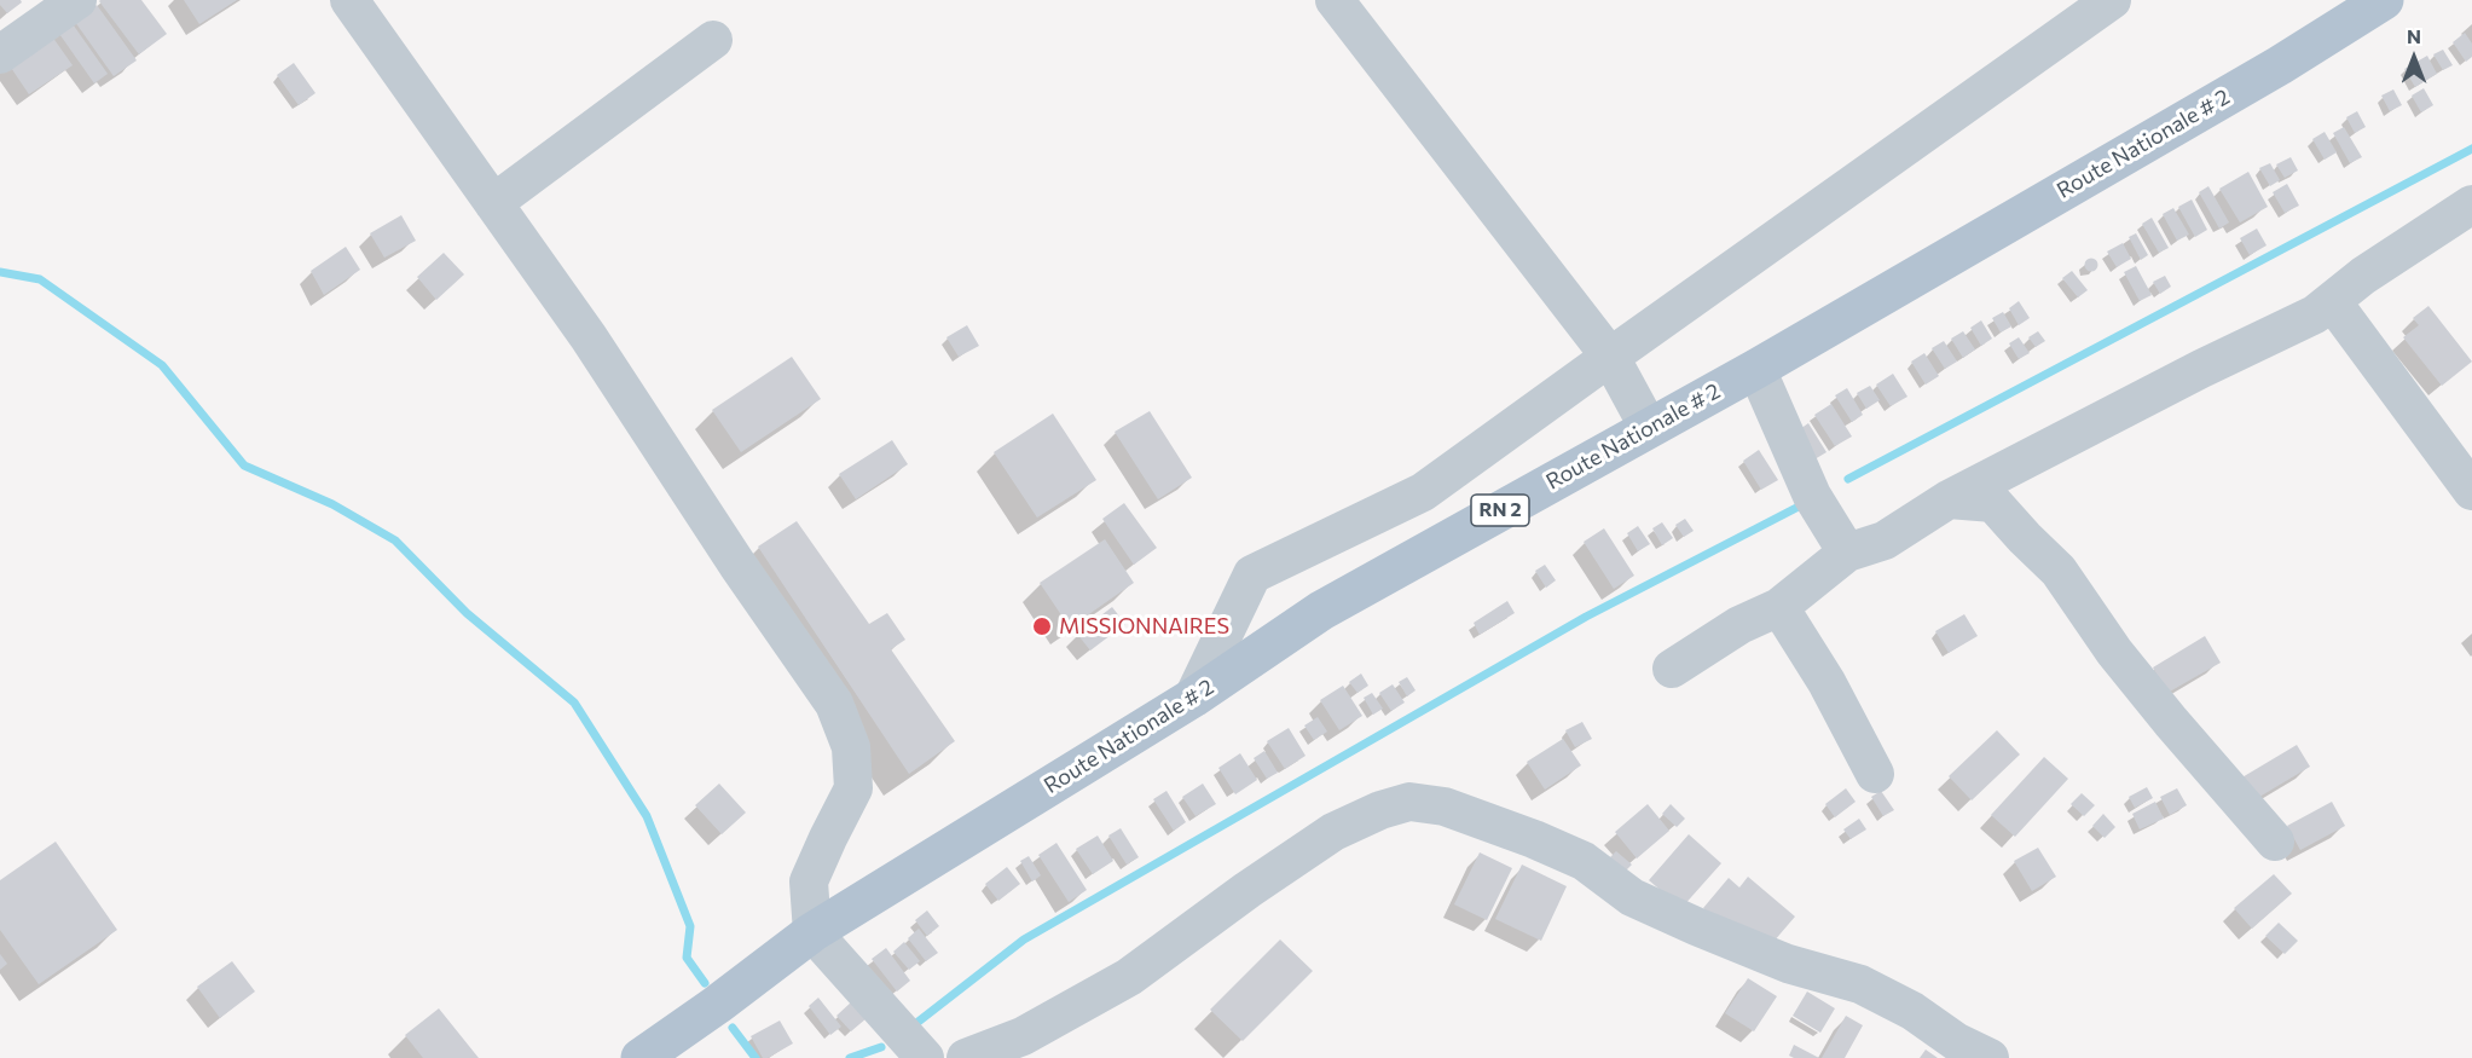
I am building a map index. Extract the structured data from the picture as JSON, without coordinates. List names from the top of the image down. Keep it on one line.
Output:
{"streets":{"main road":["Route Nationale # 2","RN 2"]},"places":["MISSIONNAIRES"],"north":"top"}
